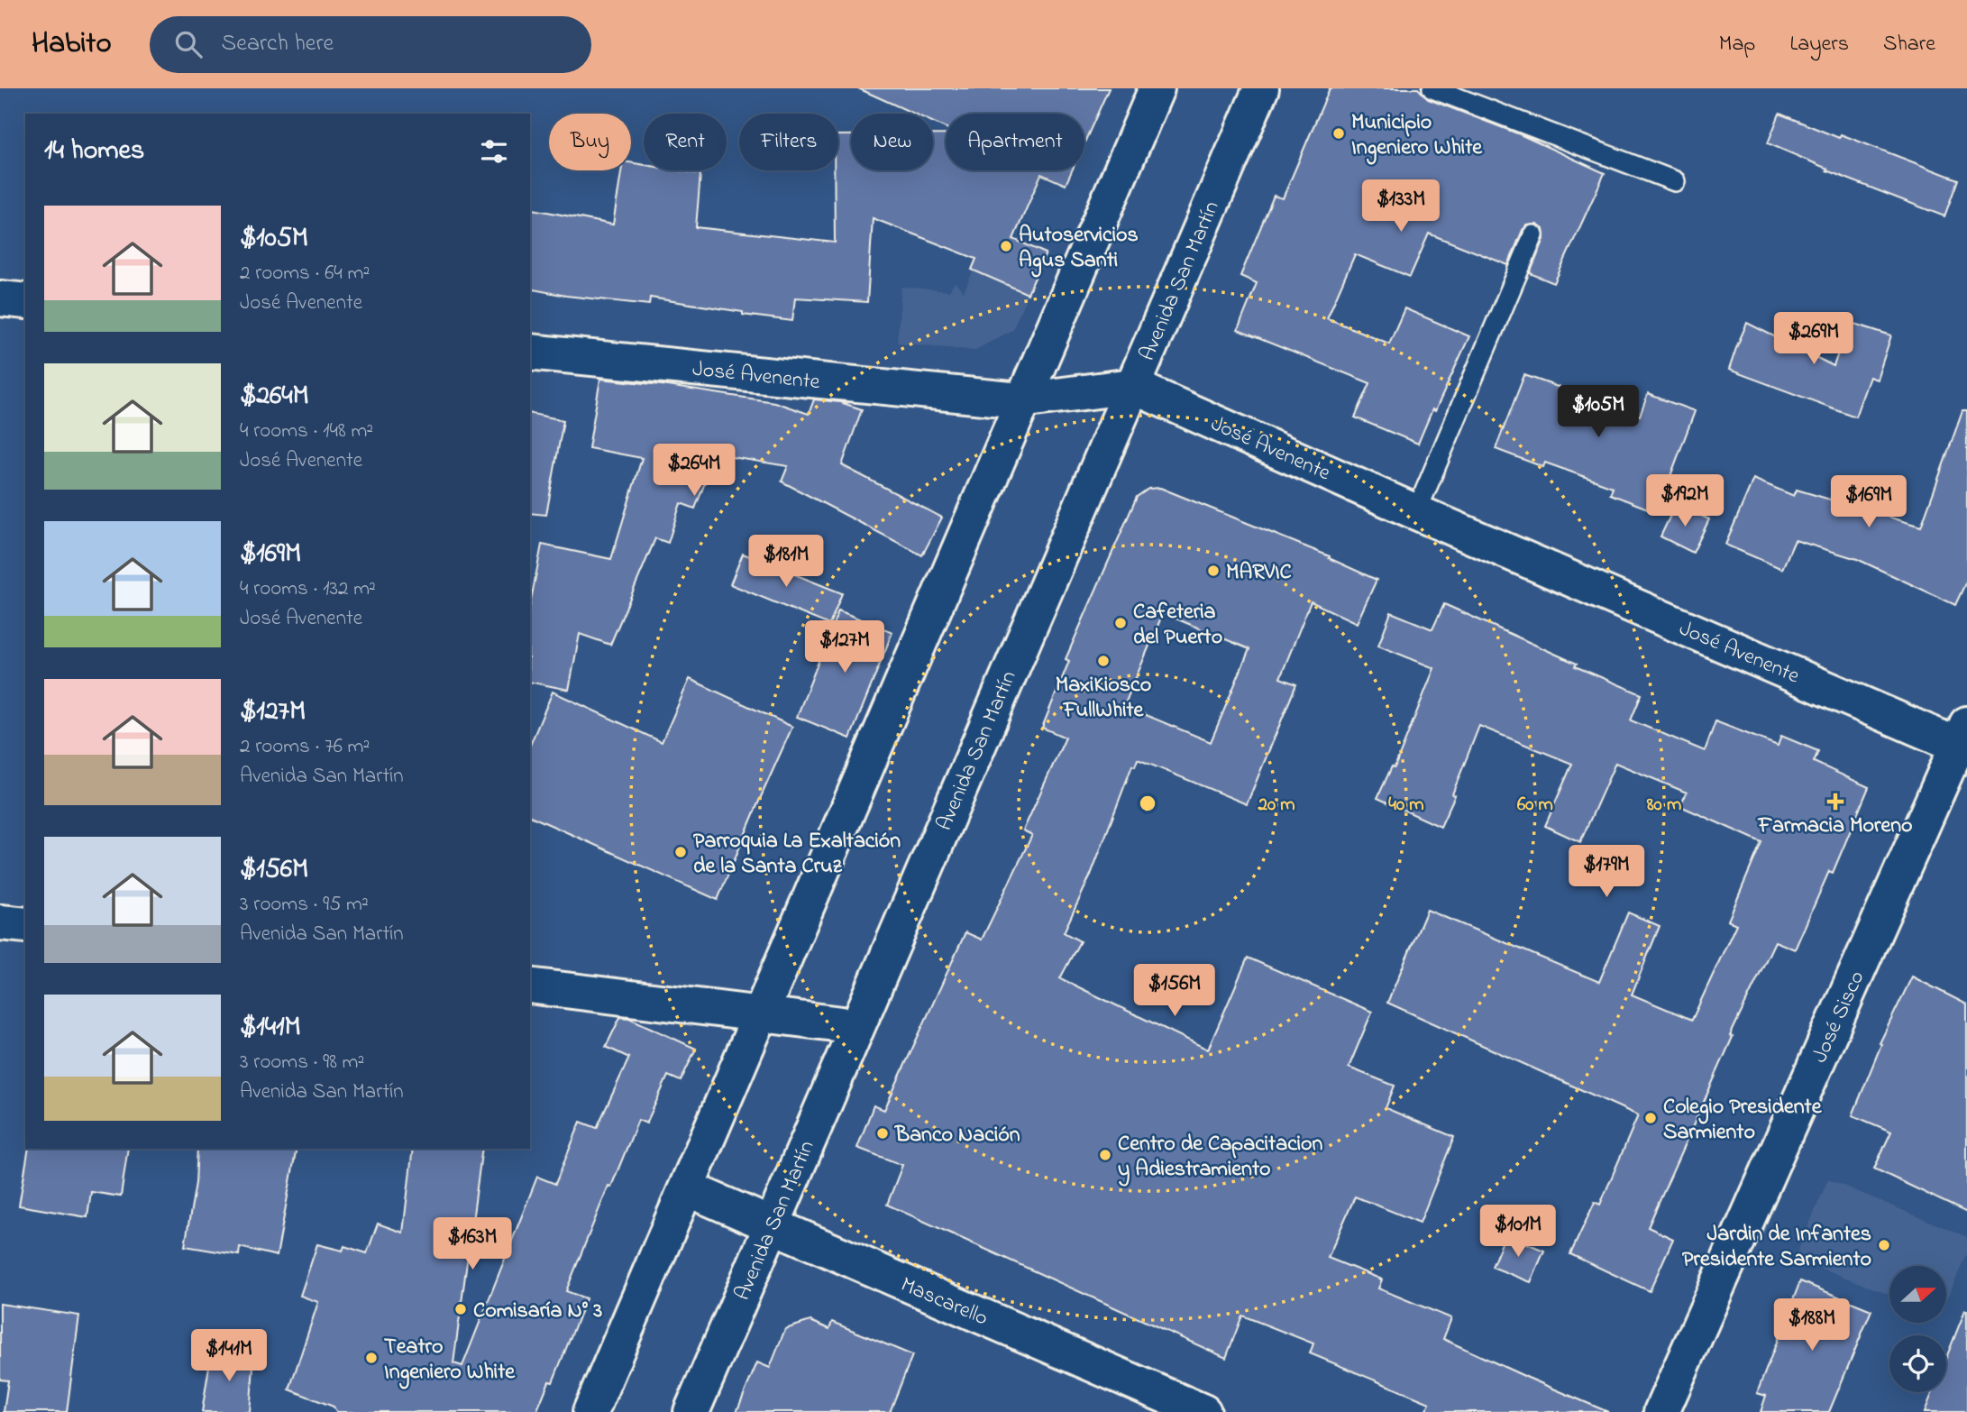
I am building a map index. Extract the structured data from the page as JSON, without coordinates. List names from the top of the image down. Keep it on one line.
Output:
{"streets":{"street":["Avenida San Martín","José Avenente","José Sisco","Mascarello"]},"crossings":[["Avenida San Martín","José Avenente"],["Avenida San Martín","Mascarello"],["José Avenente","José Sisco"]],"places":{"other":["Municipio Ingeniero White","Autoservicios Agus Santi","MARVIC","Cafeteria del Puerto","MaxiKiosco FullWhite","Parroquia La Exaltación de la Santa Cruz","Colegio Presidente Sarmiento","Banco Nación","Centro de Capacitacion y Adiestramiento","Jardin de Infantes Presidente Sarmiento","Comisaría N° 3","Teatro Ingeniero White"],"health":["Farmacia Moreno"]},"north":"right","page":{"header":"Habito","search":"Search here","nav":["Map","Layers","Share"],"chip":["Buy","Rent","Filters","New","Apartment"],"heading":"14 homes","price":["$133M","$269M","$105M","$264M","$192M","$169M","$181M","$127M","$179M","$156M","$101M","$163M","$188M","$141M"],"list":[{"name":"$105M","note":"2 rooms · 64 m² · José Avenente"},{"name":"$264M","note":"4 rooms · 148 m² · José Avenente"},{"name":"$169M","note":"4 rooms · 132 m² · José Avenente"},{"name":"$127M","note":"2 rooms · 76 m² · Avenida San Martín"},{"name":"$156M","note":"3 rooms · 95 m² · Avenida San Martín"},{"name":"$141M","note":"3 rooms · 98 m² · Avenida San Martín"}]},"rings":["20 m","40 m","60 m","80 m"]}
